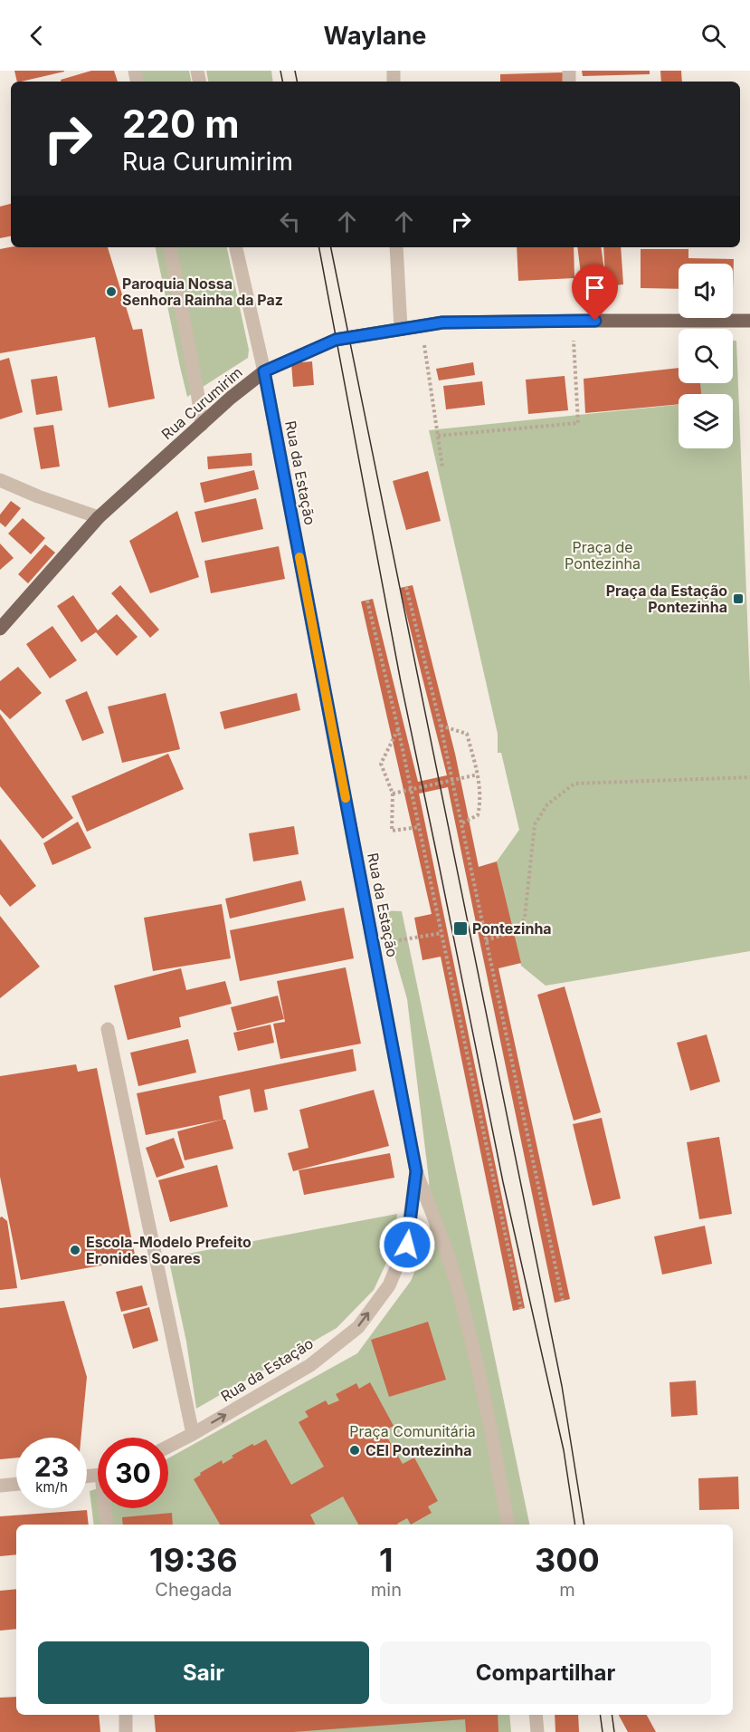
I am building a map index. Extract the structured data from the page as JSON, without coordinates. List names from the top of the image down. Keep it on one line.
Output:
{"streets":{"main road":["Rua Curumirim"],"street":["Rua da Estação"]},"crossings":[["Rua Curumirim","Rua da Estação"]],"parks":["Praça de Pontezinha","Praça Comunitária"],"places":{"other":["Paroquia Nossa Senhora Rainha da Paz","Escola-Modelo Prefeito Eronides Soares","CEI Pontezinha"],"transit":["Praça da Estação Pontezinha","Pontezinha"]},"page":{"header":"Waylane","turn":["220 m","Rua Curumirim"],"speed":"23 km/h","limit":"30","eta":["19:36","Chegada","1","min","300","m"],"buttons":["Sair","Compartilhar"]}}
